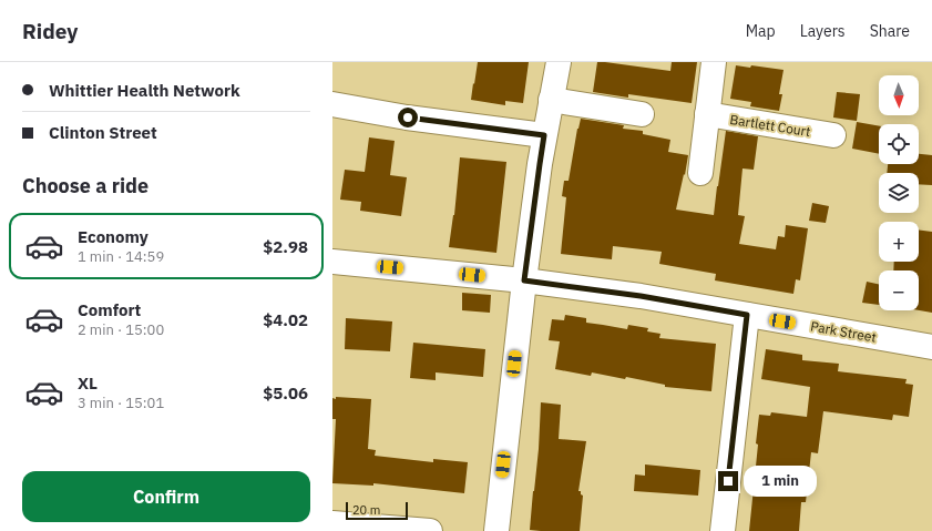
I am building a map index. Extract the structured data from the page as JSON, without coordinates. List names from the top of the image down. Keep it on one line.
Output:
{"streets":{"street":["Bartlett Court","Park Street"]},"scale_bar":"20 m","north":"bottom","page":{"header":"Ridey","nav":["Map","Layers","Share"],"banner":["Whittier Health Network","Clinton Street"],"map_buttons":["+","−"],"heading":"Choose a ride","list":[{"name":"Economy","note":"1 min · 14:59","value":"$2.98"},{"name":"Comfort","note":"2 min · 15:00","value":"$4.02"},{"name":"XL","note":"3 min · 15:01","value":"$5.06"}],"buttons":"Confirm","bubble":"1 min","scale":"20 m"}}
